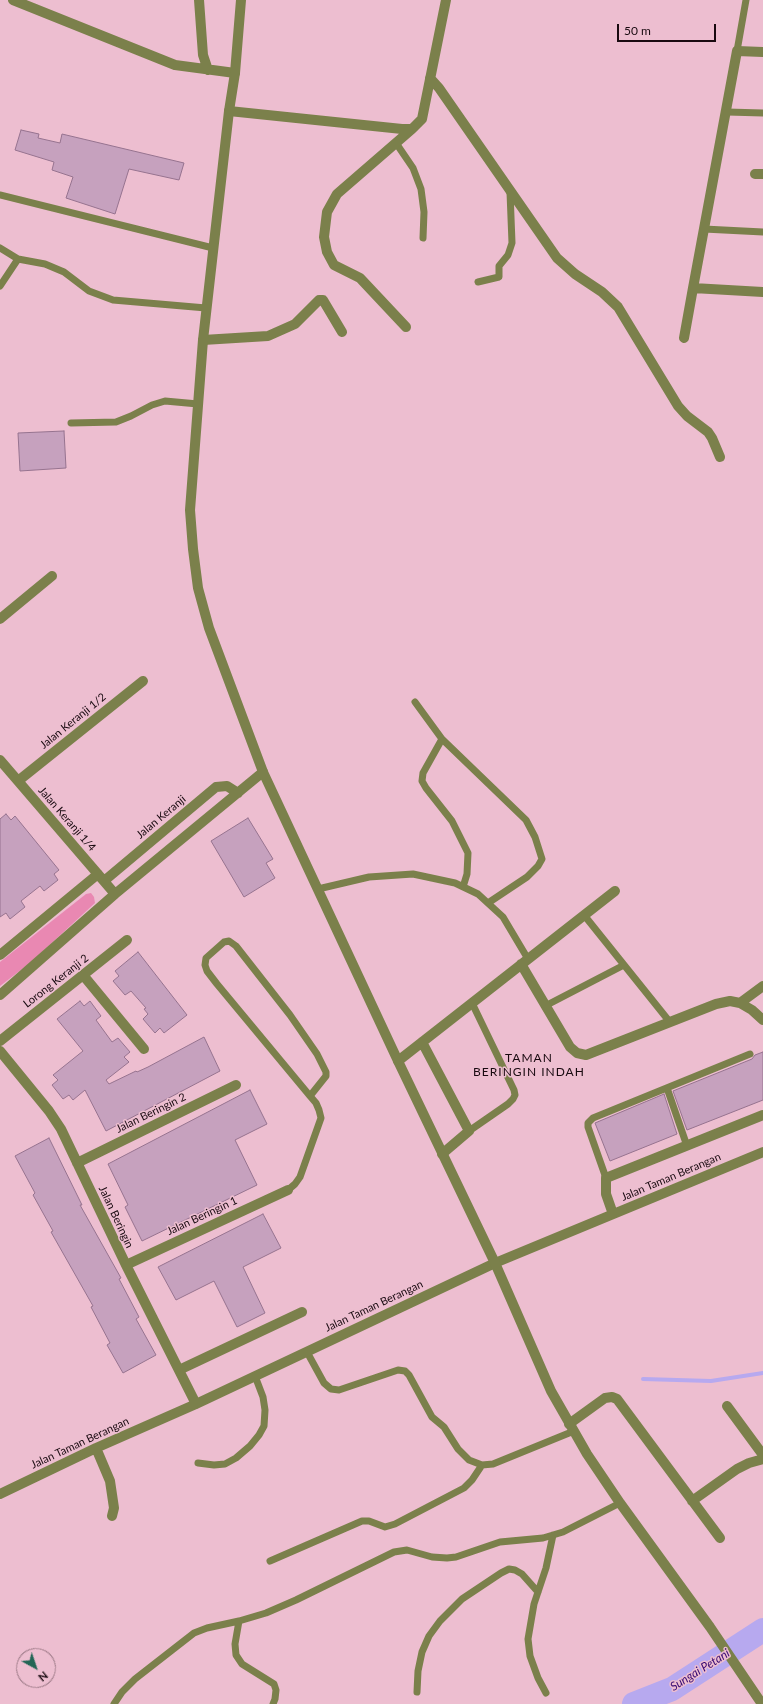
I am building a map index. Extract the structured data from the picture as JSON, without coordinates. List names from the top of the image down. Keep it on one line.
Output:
{"streets":{"street":["Jalan Keranji 1/2","Jalan Keranji","Jalan Keranji 1/4","Lorong Keranji 2","Jalan Beringin 2","Jalan Taman Berangan","Jalan Beringin 1","Jalan Beringin"]},"crossings":[["Jalan Keranji 1/2","Jalan Keranji 1/4"],["Jalan Keranji","Jalan Keranji 1/4"],["Jalan Beringin 2","Jalan Beringin"],["Jalan Taman Berangan","Jalan Beringin"],["Jalan Beringin 1","Jalan Beringin"]],"districts":["TAMAN BERINGIN INDAH"],"water":["Sungai Petani"],"scale_bar":"50 m","north":"bottom right"}
